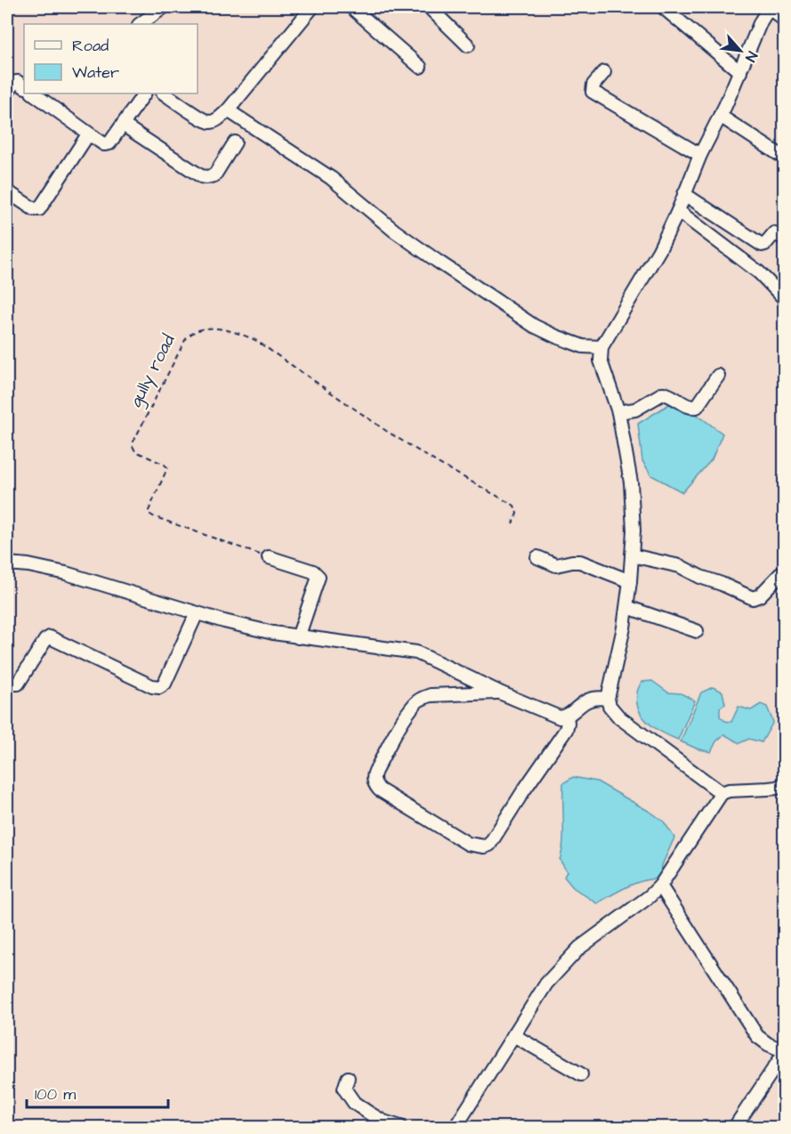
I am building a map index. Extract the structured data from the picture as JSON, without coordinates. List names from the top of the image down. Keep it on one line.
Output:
{"streets":{"path":["gully road"]},"legend":["Road","Water"],"scale_bar":"100 m","north":"bottom right"}
